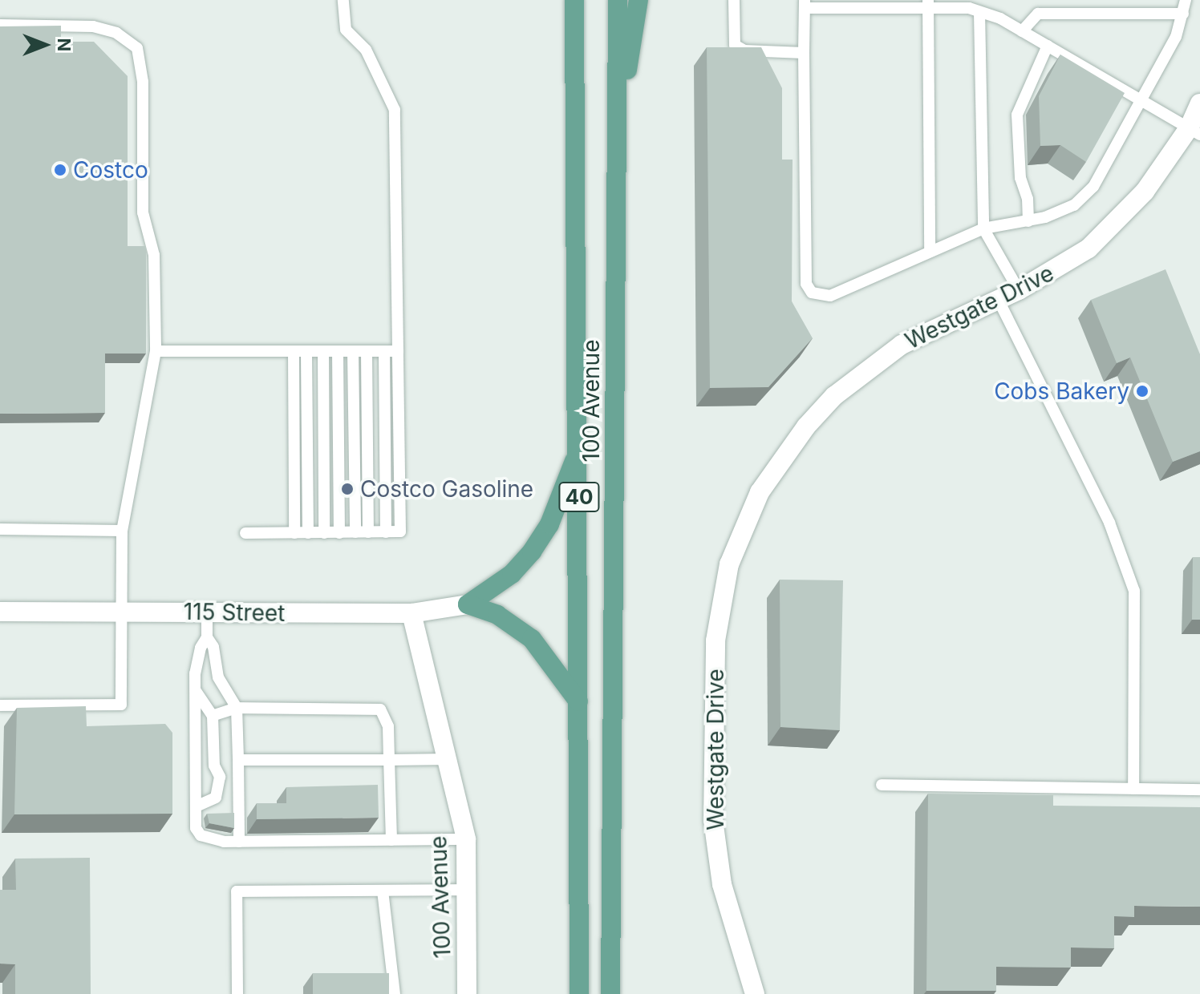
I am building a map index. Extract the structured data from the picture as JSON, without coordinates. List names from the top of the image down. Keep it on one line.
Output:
{"streets":{"main road":["100 Avenue","40"],"street":["Westgate Drive","115 Street"]},"crossings":[["100 Avenue","115 Street"]],"places":["Costco","Cobs Bakery","Costco Gasoline"],"north":"right"}
